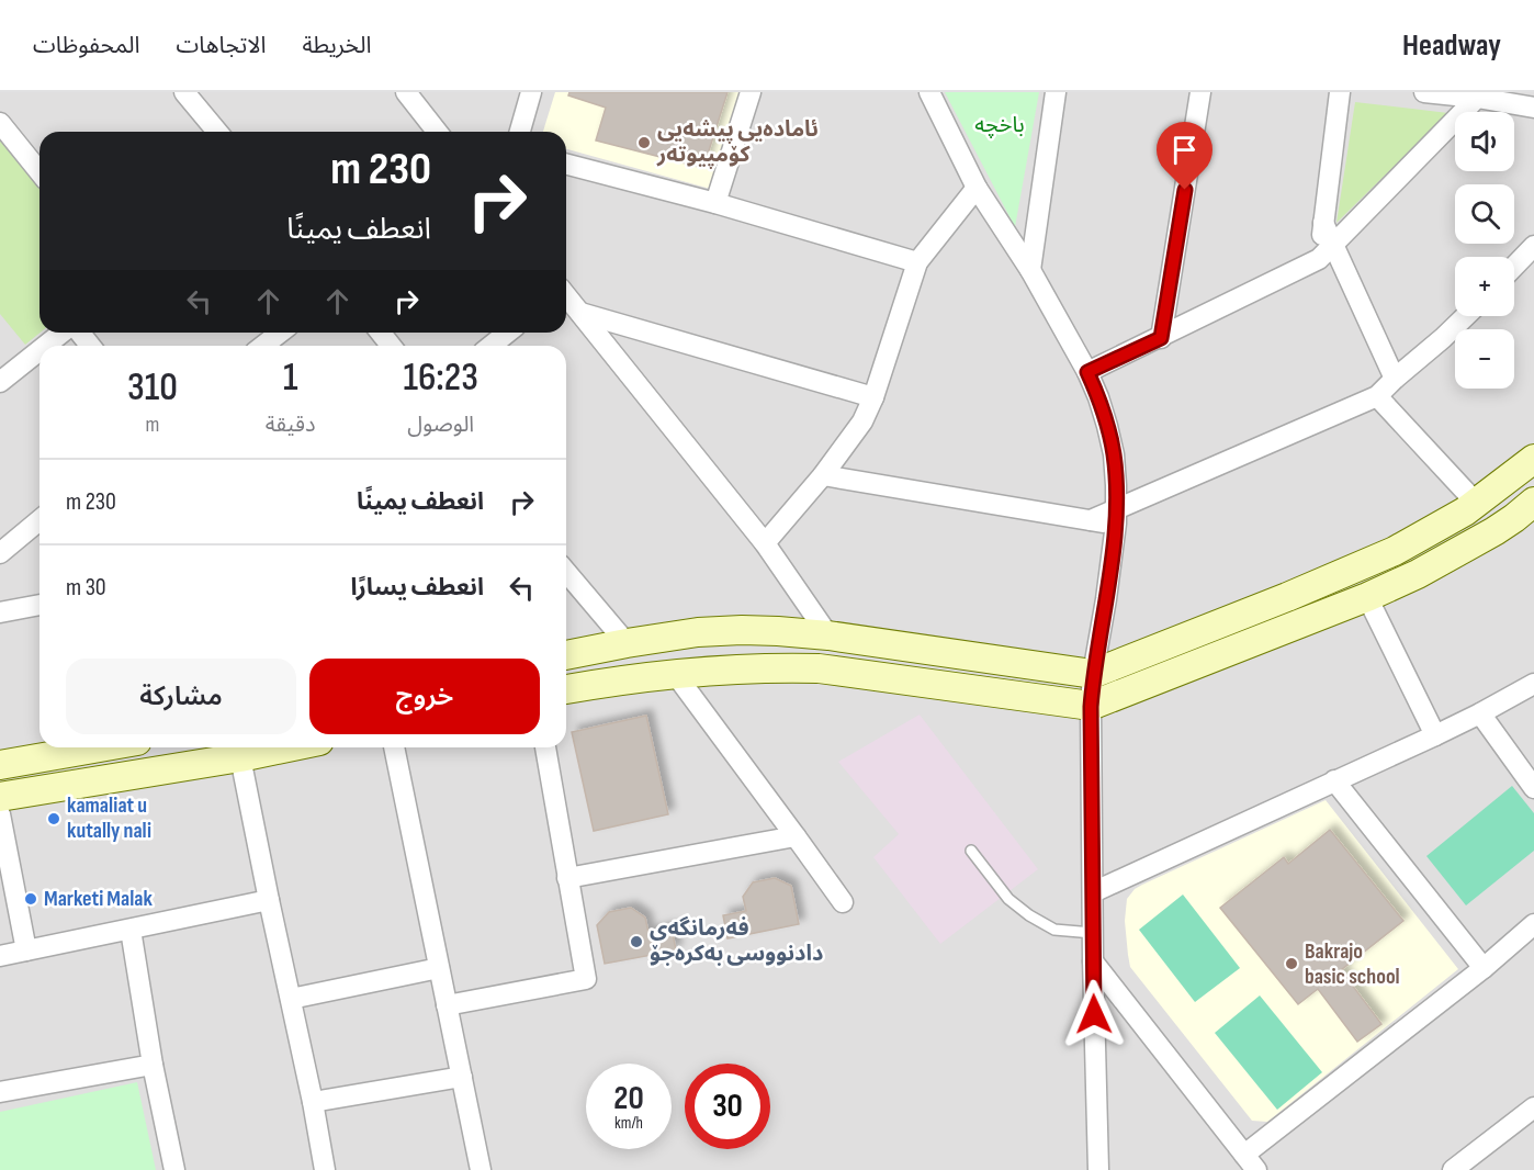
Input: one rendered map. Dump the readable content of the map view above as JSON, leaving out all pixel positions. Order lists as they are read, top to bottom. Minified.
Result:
{"parks":["باخچە"],"places":["ئامادەیی پیشەیی کۆمپیوتەر","kamaliat u kutally nali","Marketi Malak","فەرمانگەی دادنووسی بەکرەجۆ","Bakrajo basic school"],"page":{"header":"Headway","nav":["الخريطة","الاتجاهات","المحفوظات"],"map_buttons":["+","−"],"turn":["230 m","انعطف يمينًا"],"eta":["16:23","الوصول","1","دقيقة","310","m"],"list":[{"name":"انعطف يمينًا","value":"230 m"},{"name":"انعطف يسارًا","value":"30 m"}],"buttons":["خروج","مشاركة"],"speed":"20 km/h","limit":"30"}}
